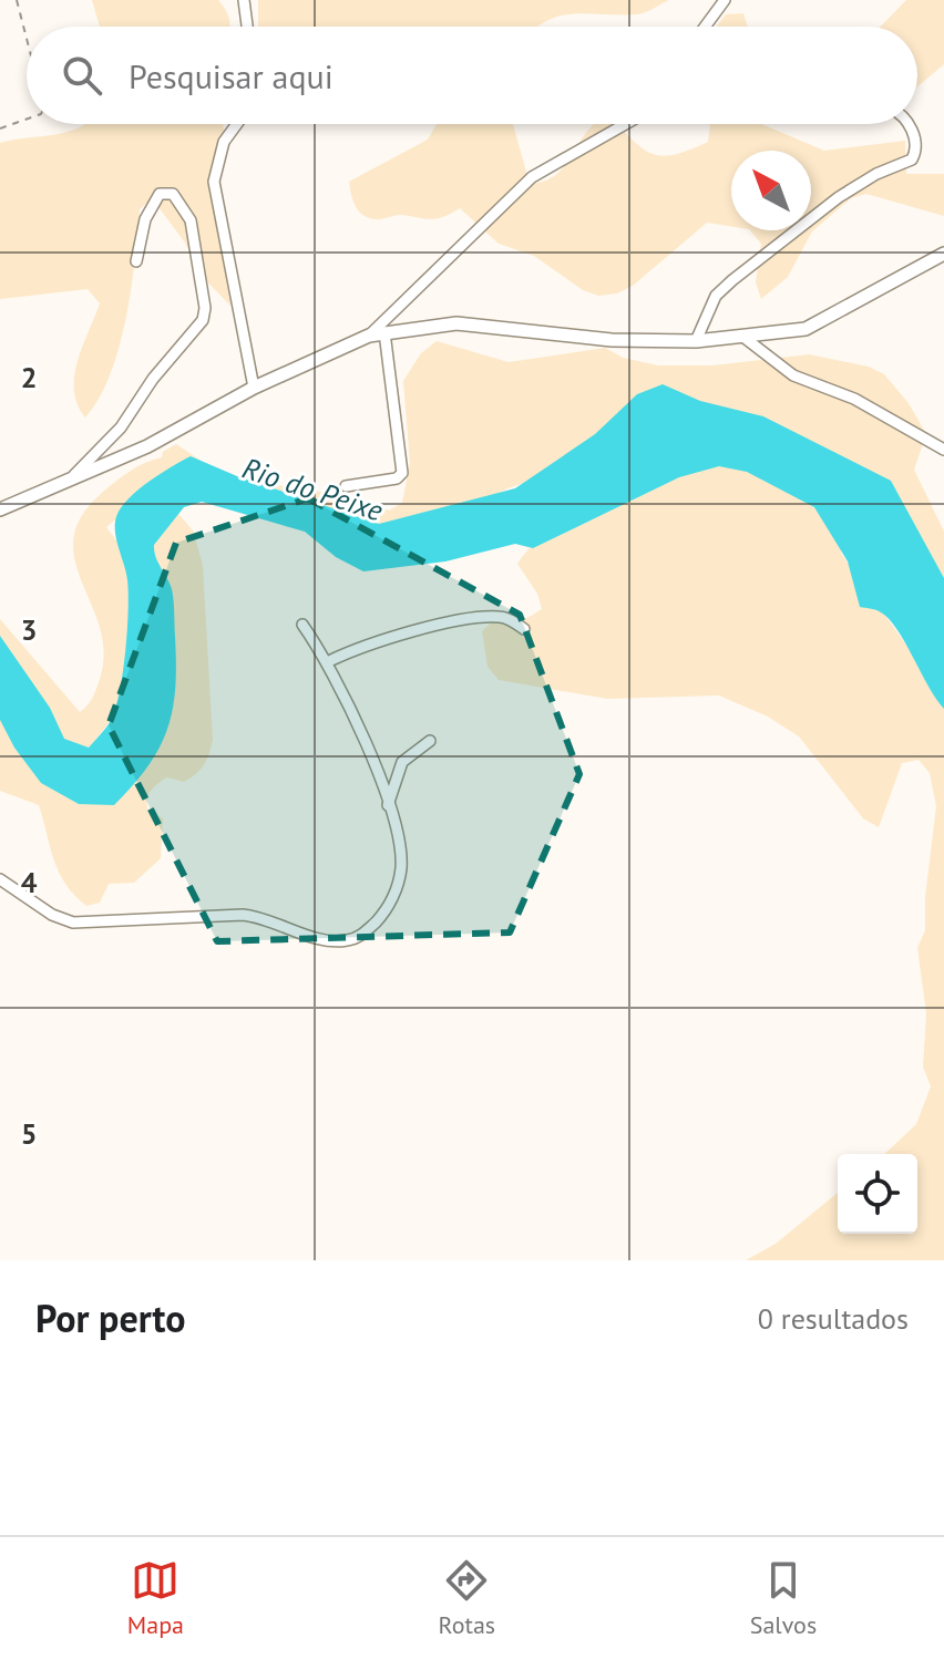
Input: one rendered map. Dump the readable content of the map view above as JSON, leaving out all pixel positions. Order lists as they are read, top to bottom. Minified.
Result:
{"water":["Rio do Peixe"],"north":"top left","page":{"search":"Pesquisar aqui","heading":["Por perto","0 resultados"],"nav":["Mapa","Rotas","Salvos"]},"grid":{"rows":["2","3","4","5"]}}
